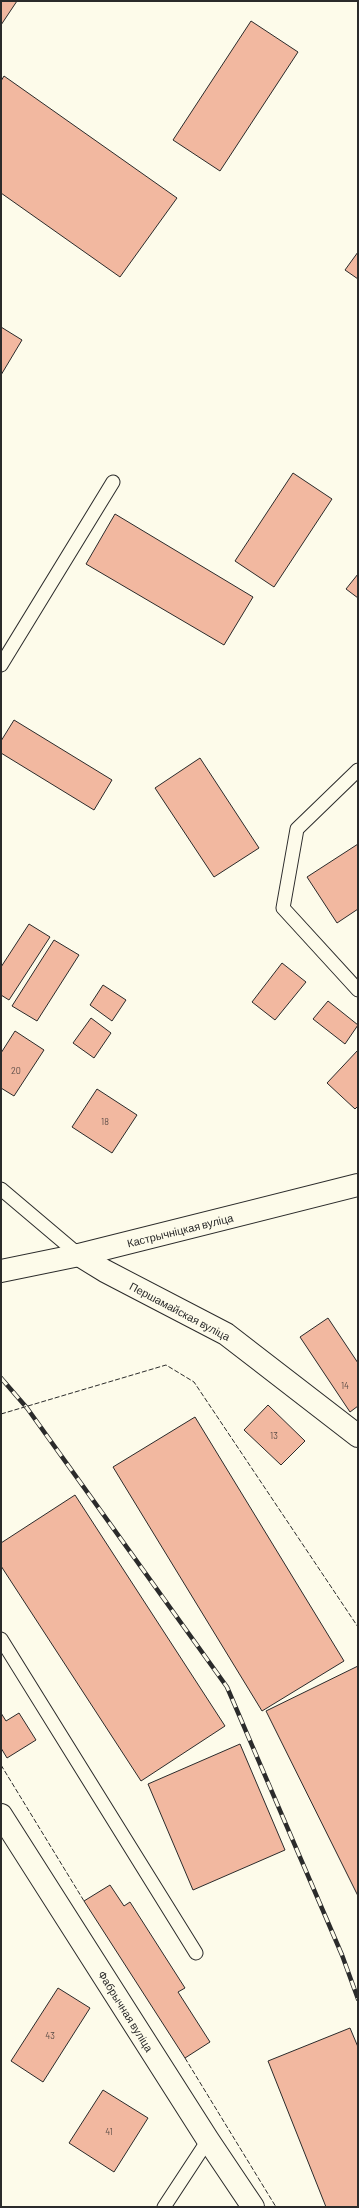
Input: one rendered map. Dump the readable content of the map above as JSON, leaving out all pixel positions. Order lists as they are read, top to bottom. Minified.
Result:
{"streets":{"street":["Кастрычніцкая вуліца","Першамайская вуліца","Фабрычная вуліца"]},"crossings":[["Кастрычніцкая вуліца","Першамайская вуліца"]],"house_numbers":["20","18","14","13","43","41"]}
